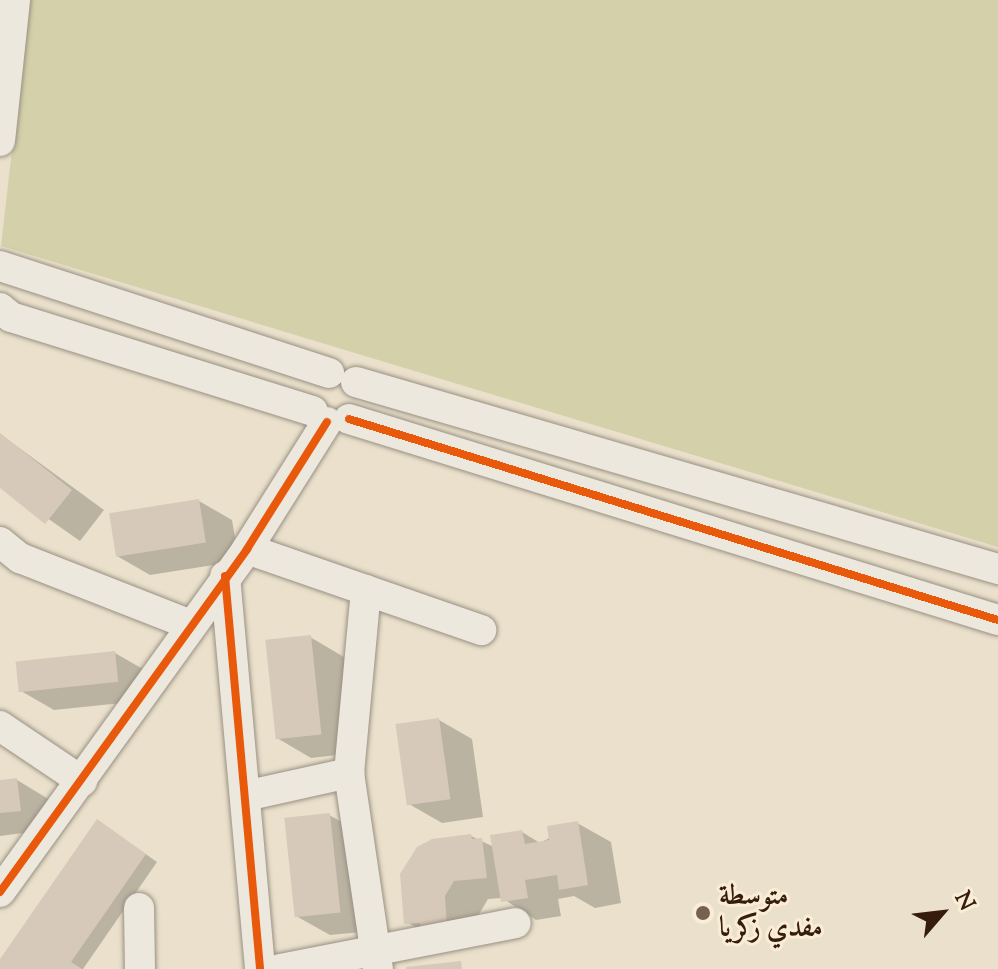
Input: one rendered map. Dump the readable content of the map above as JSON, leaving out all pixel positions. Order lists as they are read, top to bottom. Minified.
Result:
{"places":["متوسطة مفدي زكريا"],"north":"top right"}
